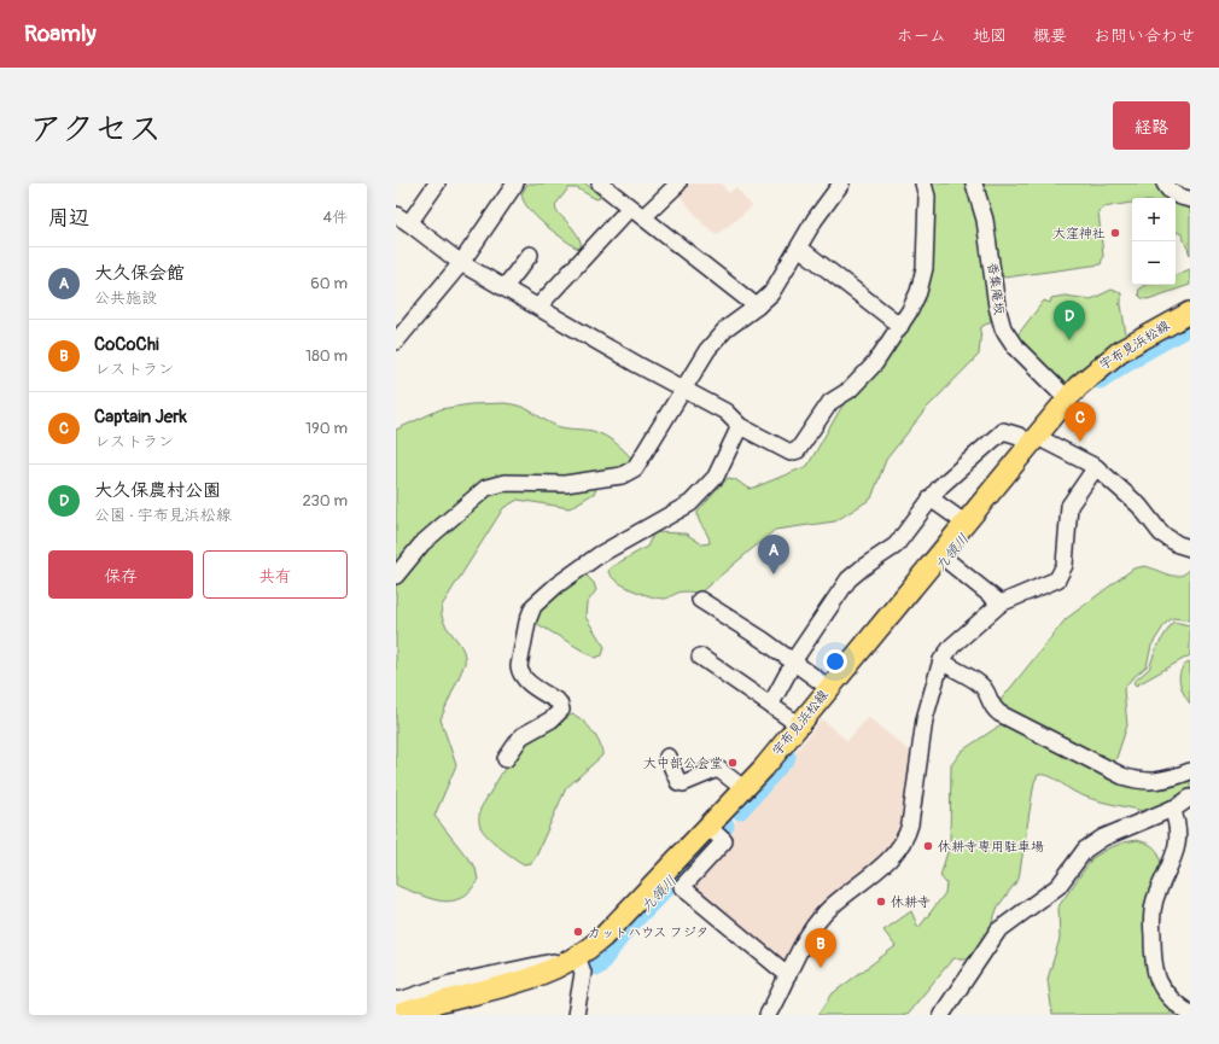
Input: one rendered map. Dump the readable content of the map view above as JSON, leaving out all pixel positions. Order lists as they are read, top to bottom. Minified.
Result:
{"streets":{"main road":["宇布見浜松線"],"street":["香集庵坂"]},"crossings":[["香集庵坂","宇布見浜松線"]],"water":["九領川"],"places":["大窪神社","大中部公会堂","休耕寺専用駐車場","休耕寺","カットハウス フジタ"],"page":{"header":"Roamly","nav":["ホーム","地図","概要","お問い合わせ"],"title":"アクセス","buttons":["経路",["保存","共有"]],"heading":["周辺","4件"],"map_buttons":["+","−"],"list":[{"mark":"A","name":"大久保会館","note":"公共施設","value":"60 m"},{"mark":"B","name":"CoCoChi","note":"レストラン","value":"180 m"},{"mark":"C","name":"Captain Jerk","note":"レストラン","value":"190 m"},{"mark":"D","name":"大久保農村公園","note":"公園 · 宇布見浜松線","value":"230 m"}],"pins":["D","C","A","B"]}}
